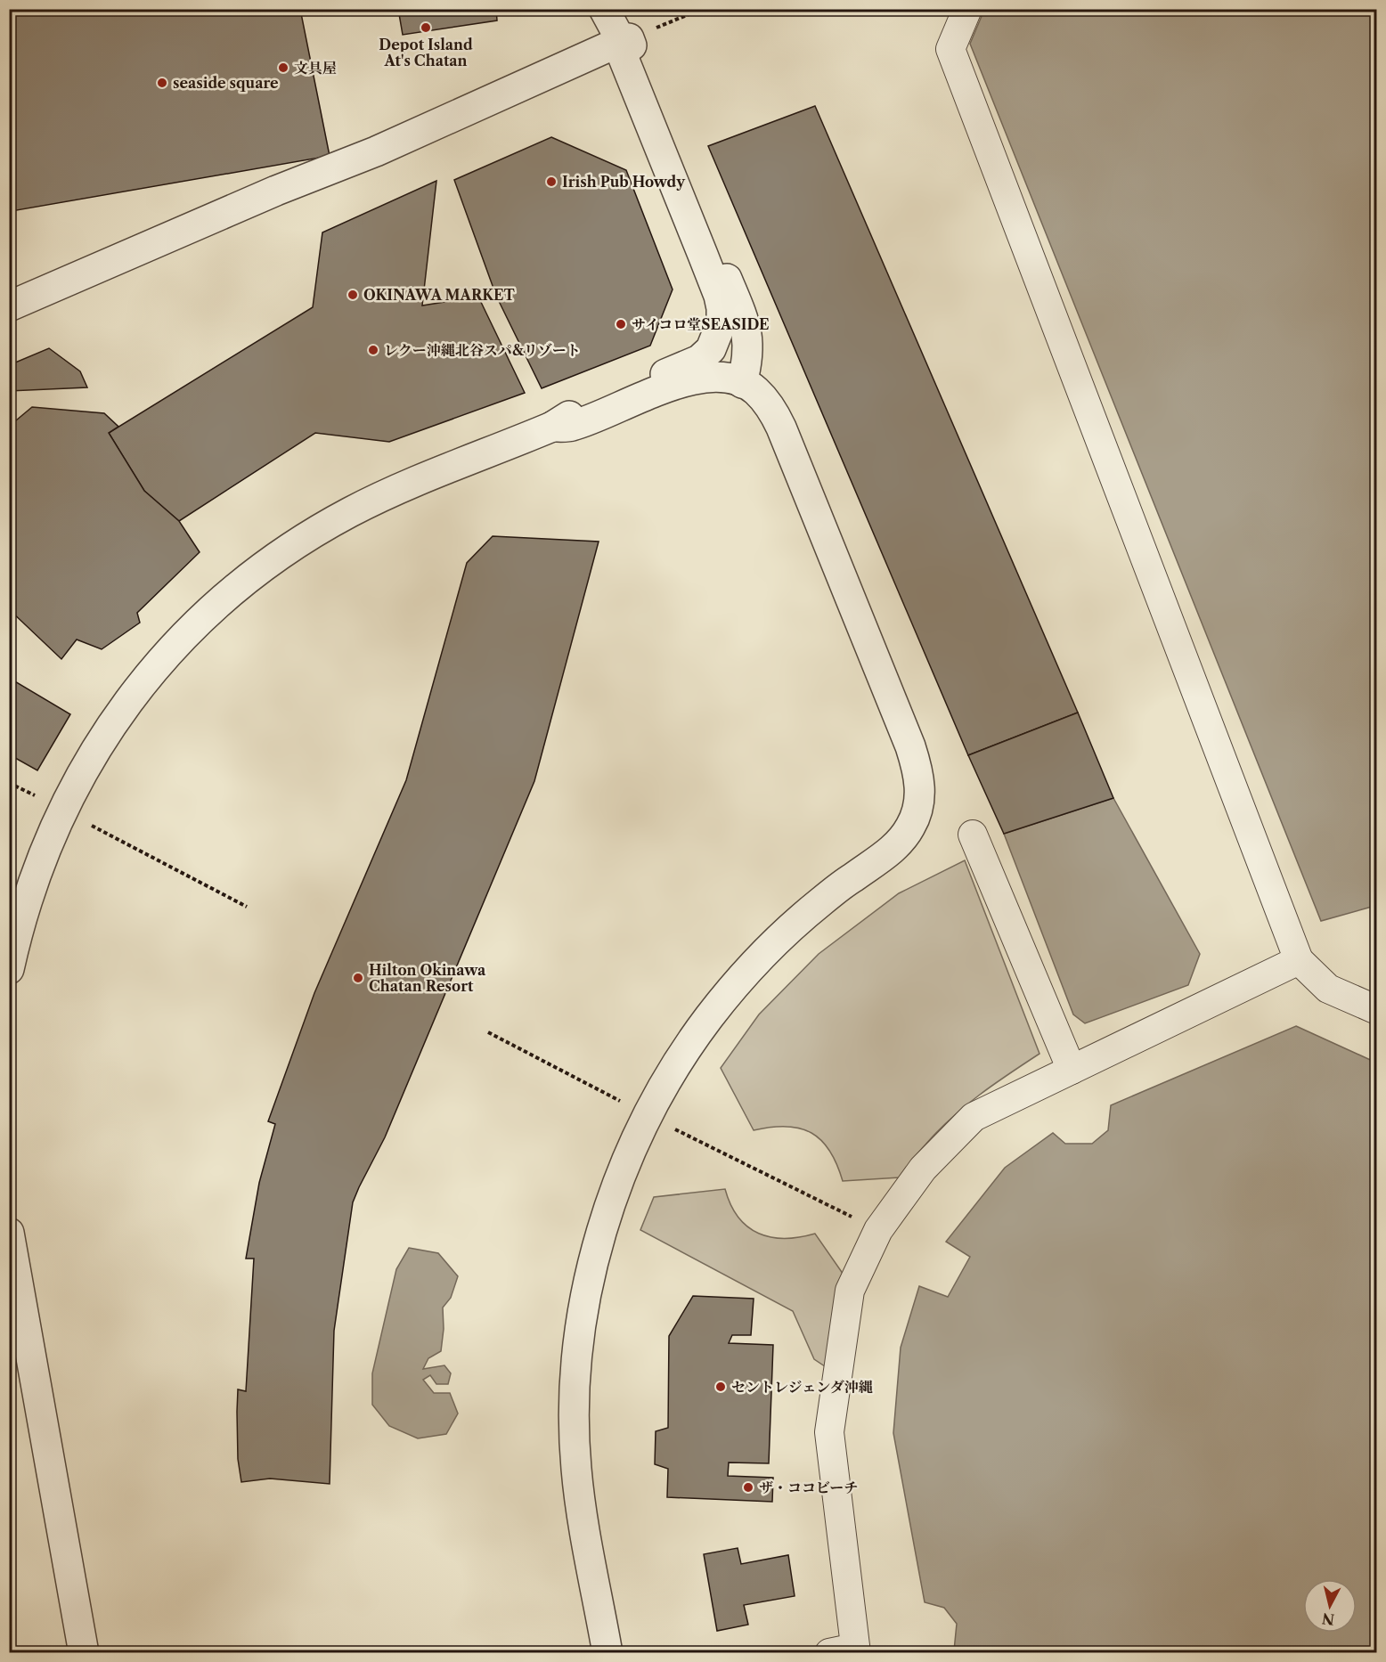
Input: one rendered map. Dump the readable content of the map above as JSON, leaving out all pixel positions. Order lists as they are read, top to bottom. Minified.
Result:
{"places":["Depot Island At's Chatan","文具屋","seaside square","Irish Pub Howdy","OKINAWA MARKET","サイコロ堂SEASIDE","レクー沖縄北谷スパ&リゾート","Hilton Okinawa Chatan Resort","セントレジェンダ沖縄","ザ・ココビーチ"],"north":"bottom"}
